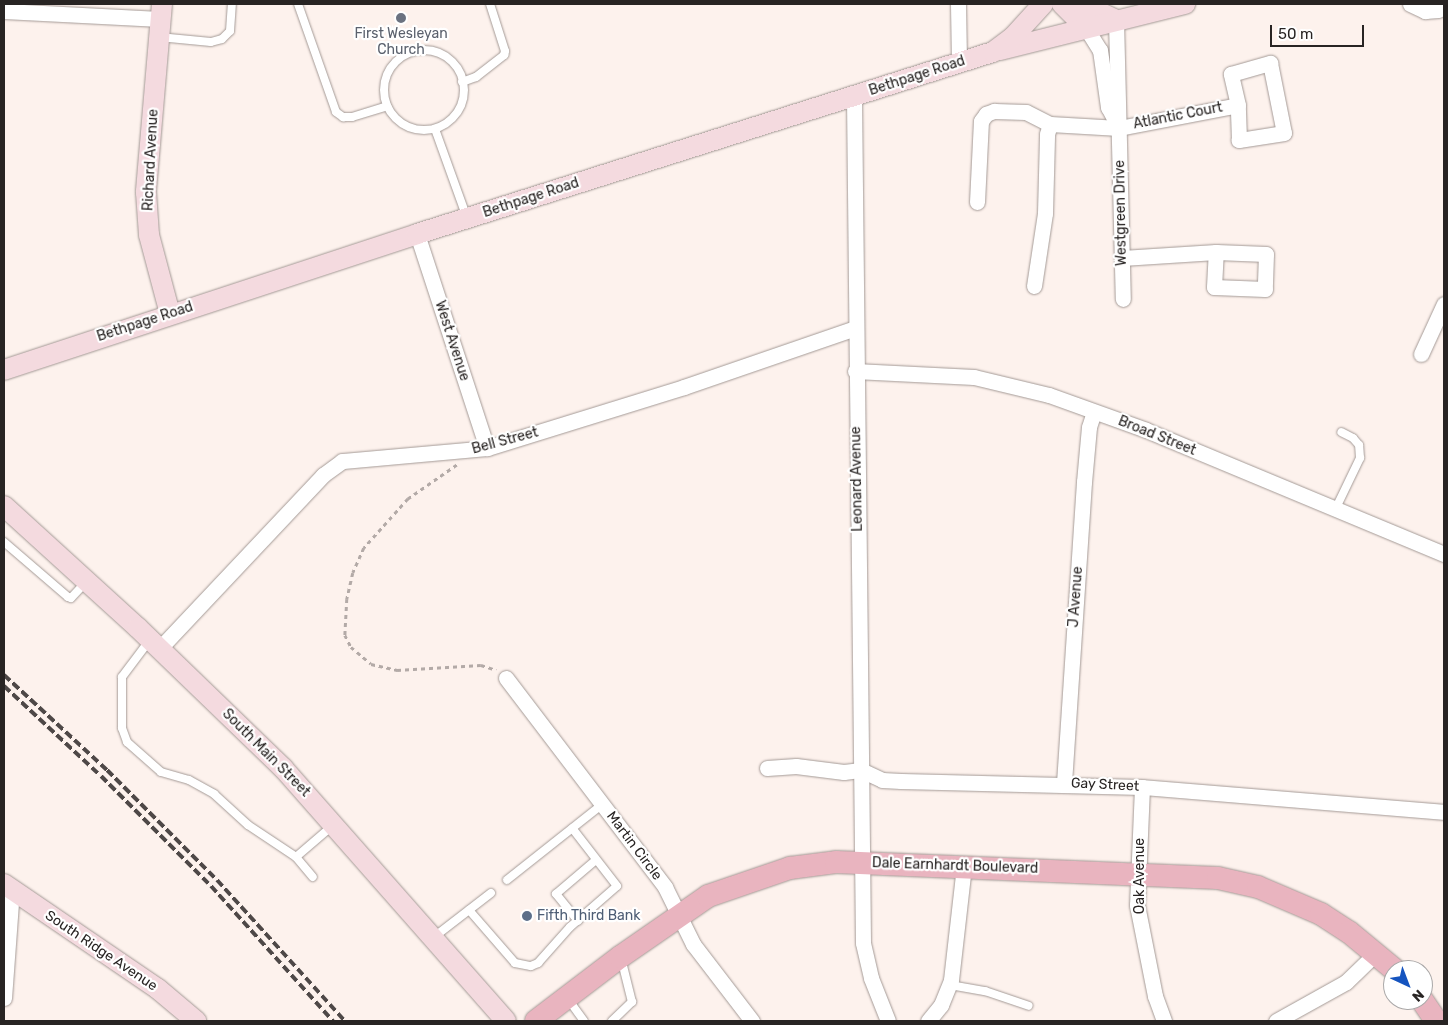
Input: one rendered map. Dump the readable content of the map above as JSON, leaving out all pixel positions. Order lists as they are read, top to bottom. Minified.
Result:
{"streets":{"main road":["Bethpage Road","Richard Avenue","South Main Street","Dale Earnhardt Boulevard","South Ridge Avenue"],"street":["Atlantic Court","Westgreen Drive","West Avenue","Broad Street","Bell Street","Leonard Avenue","J Avenue","Gay Street","Martin Circle","Oak Avenue"]},"crossings":[["Bethpage Road","Richard Avenue"],["Bethpage Road","West Avenue"],["Bethpage Road","Leonard Avenue"],["Atlantic Court","Westgreen Drive"],["West Avenue","Bell Street"],["Broad Street","Leonard Avenue"],["Broad Street","J Avenue"],["Bell Street","Leonard Avenue"],["Bell Street","South Main Street"],["Leonard Avenue","Gay Street"],["Leonard Avenue","Dale Earnhardt Boulevard"],["J Avenue","Gay Street"],["Gay Street","Oak Avenue"],["Martin Circle","Dale Earnhardt Boulevard"],["Dale Earnhardt Boulevard","Oak Avenue"]],"places":["First Wesleyan Church","Fifth Third Bank"],"scale_bar":"50 m","north":"bottom right"}
